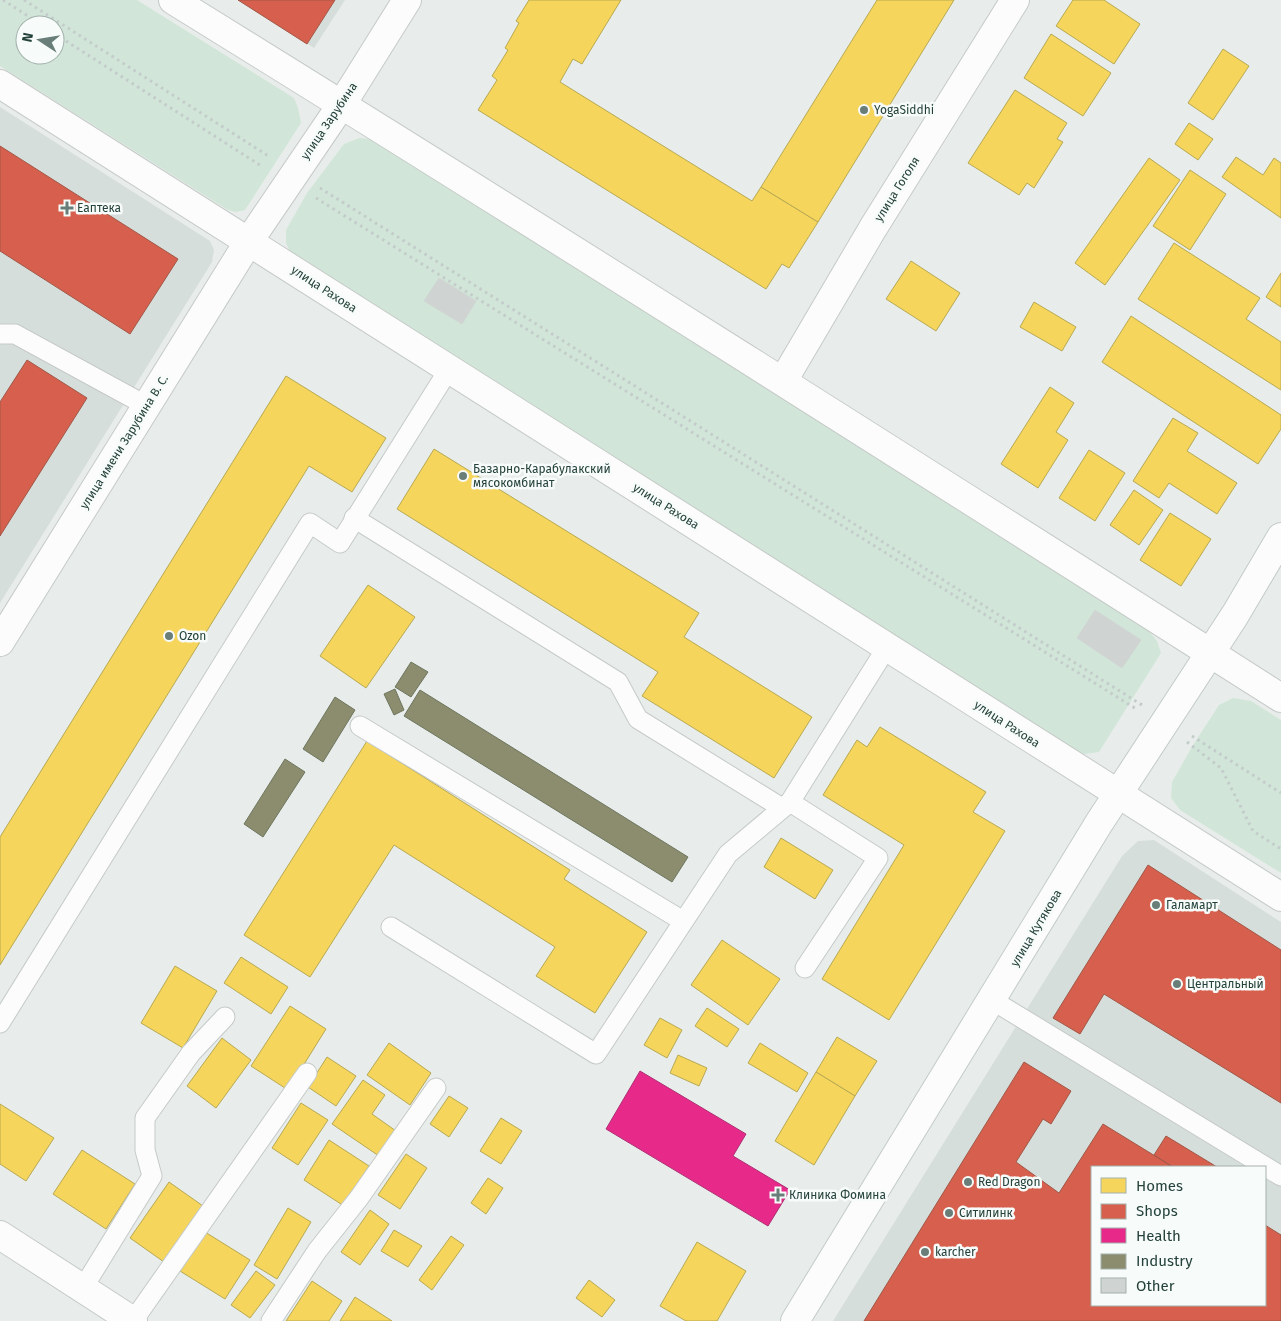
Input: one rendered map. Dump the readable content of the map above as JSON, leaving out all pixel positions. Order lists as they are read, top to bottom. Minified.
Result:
{"streets":{"street":["улица Зарубина","улица Гоголя","улица Рахова","улица имени Зарубина В. С.","улица Кутякова"]},"crossings":[["улица Зарубина","улица Рахова"],["улица Зарубина","улица имени Зарубина В. С."],["улица Рахова","улица имени Зарубина В. С."],["улица Рахова","улица Кутякова"]],"places":{"other":["YogaSiddhi","Базарно-Карабулакский мясокомбинат","Ozon","Галамарт","Центральный","Red Dragon","Ситилинк","karcher"],"health":["Еаптека","Клиника Фомина"]},"legend":["Homes","Shops","Health","Industry","Other"],"north":"left"}
